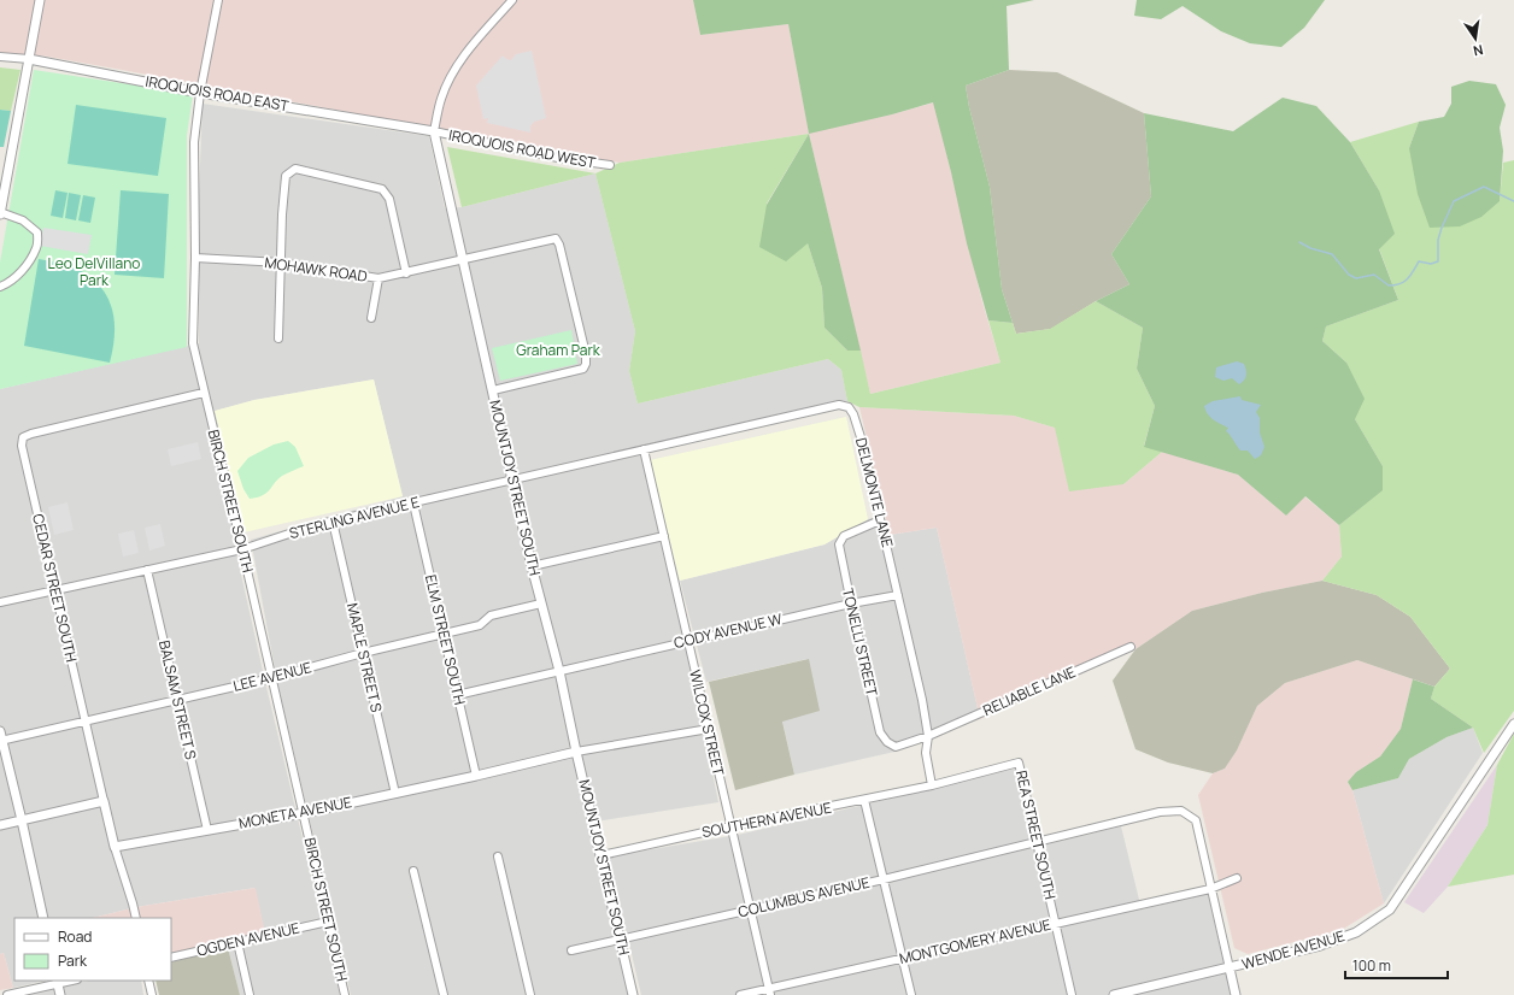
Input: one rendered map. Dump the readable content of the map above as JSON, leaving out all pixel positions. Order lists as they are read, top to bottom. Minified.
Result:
{"streets":{"street":["IROQUOIS ROAD EAST","IROQUOIS ROAD WEST","MOHAWK ROAD","MOUNTJOY STREET SOUTH","DELMONTE LANE","BIRCH STREET SOUTH","STERLING AVENUE E","CEDAR STREET SOUTH","CODY AVENUE W","ELM STREET SOUTH","TONELLI STREET","MAPLE STREET S","LEE AVENUE","RELIABLE LANE","BALSAM STREET S","WILCOX STREET","MONETA AVENUE","SOUTHERN AVENUE","REA STREET SOUTH","COLUMBUS AVENUE","OGDEN AVENUE","MONTGOMERY AVENUE","WENDE AVENUE"]},"crossings":[["IROQUOIS ROAD EAST","IROQUOIS ROAD WEST"],["IROQUOIS ROAD EAST","MOUNTJOY STREET SOUTH"],["IROQUOIS ROAD EAST","BIRCH STREET SOUTH"],["IROQUOIS ROAD WEST","MOUNTJOY STREET SOUTH"],["MOHAWK ROAD","MOUNTJOY STREET SOUTH"],["MOHAWK ROAD","BIRCH STREET SOUTH"],["MOUNTJOY STREET SOUTH","STERLING AVENUE E"],["MOUNTJOY STREET SOUTH","CODY AVENUE W"],["MOUNTJOY STREET SOUTH","LEE AVENUE"],["MOUNTJOY STREET SOUTH","MONETA AVENUE"],["MOUNTJOY STREET SOUTH","SOUTHERN AVENUE"],["MOUNTJOY STREET SOUTH","COLUMBUS AVENUE"],["DELMONTE LANE","STERLING AVENUE E"],["DELMONTE LANE","CODY AVENUE W"],["DELMONTE LANE","TONELLI STREET"],["DELMONTE LANE","RELIABLE LANE"],["DELMONTE LANE","WILCOX STREET"],["DELMONTE LANE","SOUTHERN AVENUE"],["DELMONTE LANE","REA STREET SOUTH"],["BIRCH STREET SOUTH","STERLING AVENUE E"],["BIRCH STREET SOUTH","CEDAR STREET SOUTH"],["BIRCH STREET SOUTH","LEE AVENUE"],["BIRCH STREET SOUTH","MONETA AVENUE"],["BIRCH STREET SOUTH","OGDEN AVENUE"],["STERLING AVENUE E","CEDAR STREET SOUTH"],["STERLING AVENUE E","ELM STREET SOUTH"],["STERLING AVENUE E","MAPLE STREET S"],["STERLING AVENUE E","BALSAM STREET S"],["STERLING AVENUE E","WILCOX STREET"],["CEDAR STREET SOUTH","LEE AVENUE"],["CEDAR STREET SOUTH","MONETA AVENUE"],["CODY AVENUE W","ELM STREET SOUTH"],["CODY AVENUE W","TONELLI STREET"],["CODY AVENUE W","WILCOX STREET"],["ELM STREET SOUTH","LEE AVENUE"],["ELM STREET SOUTH","MONETA AVENUE"],["TONELLI STREET","RELIABLE LANE"],["MAPLE STREET S","LEE AVENUE"],["MAPLE STREET S","MONETA AVENUE"],["LEE AVENUE","BALSAM STREET S"],["BALSAM STREET S","MONETA AVENUE"],["WILCOX STREET","SOUTHERN AVENUE"],["WILCOX STREET","COLUMBUS AVENUE"],["WILCOX STREET","MONTGOMERY AVENUE"],["SOUTHERN AVENUE","REA STREET SOUTH"],["REA STREET SOUTH","COLUMBUS AVENUE"],["REA STREET SOUTH","MONTGOMERY AVENUE"],["COLUMBUS AVENUE","MONTGOMERY AVENUE"],["COLUMBUS AVENUE","WENDE AVENUE"]],"parks":["Leo DelVillano Park","Graham Park"],"legend":["Road","Park"],"scale_bar":"100 m","north":"bottom"}
